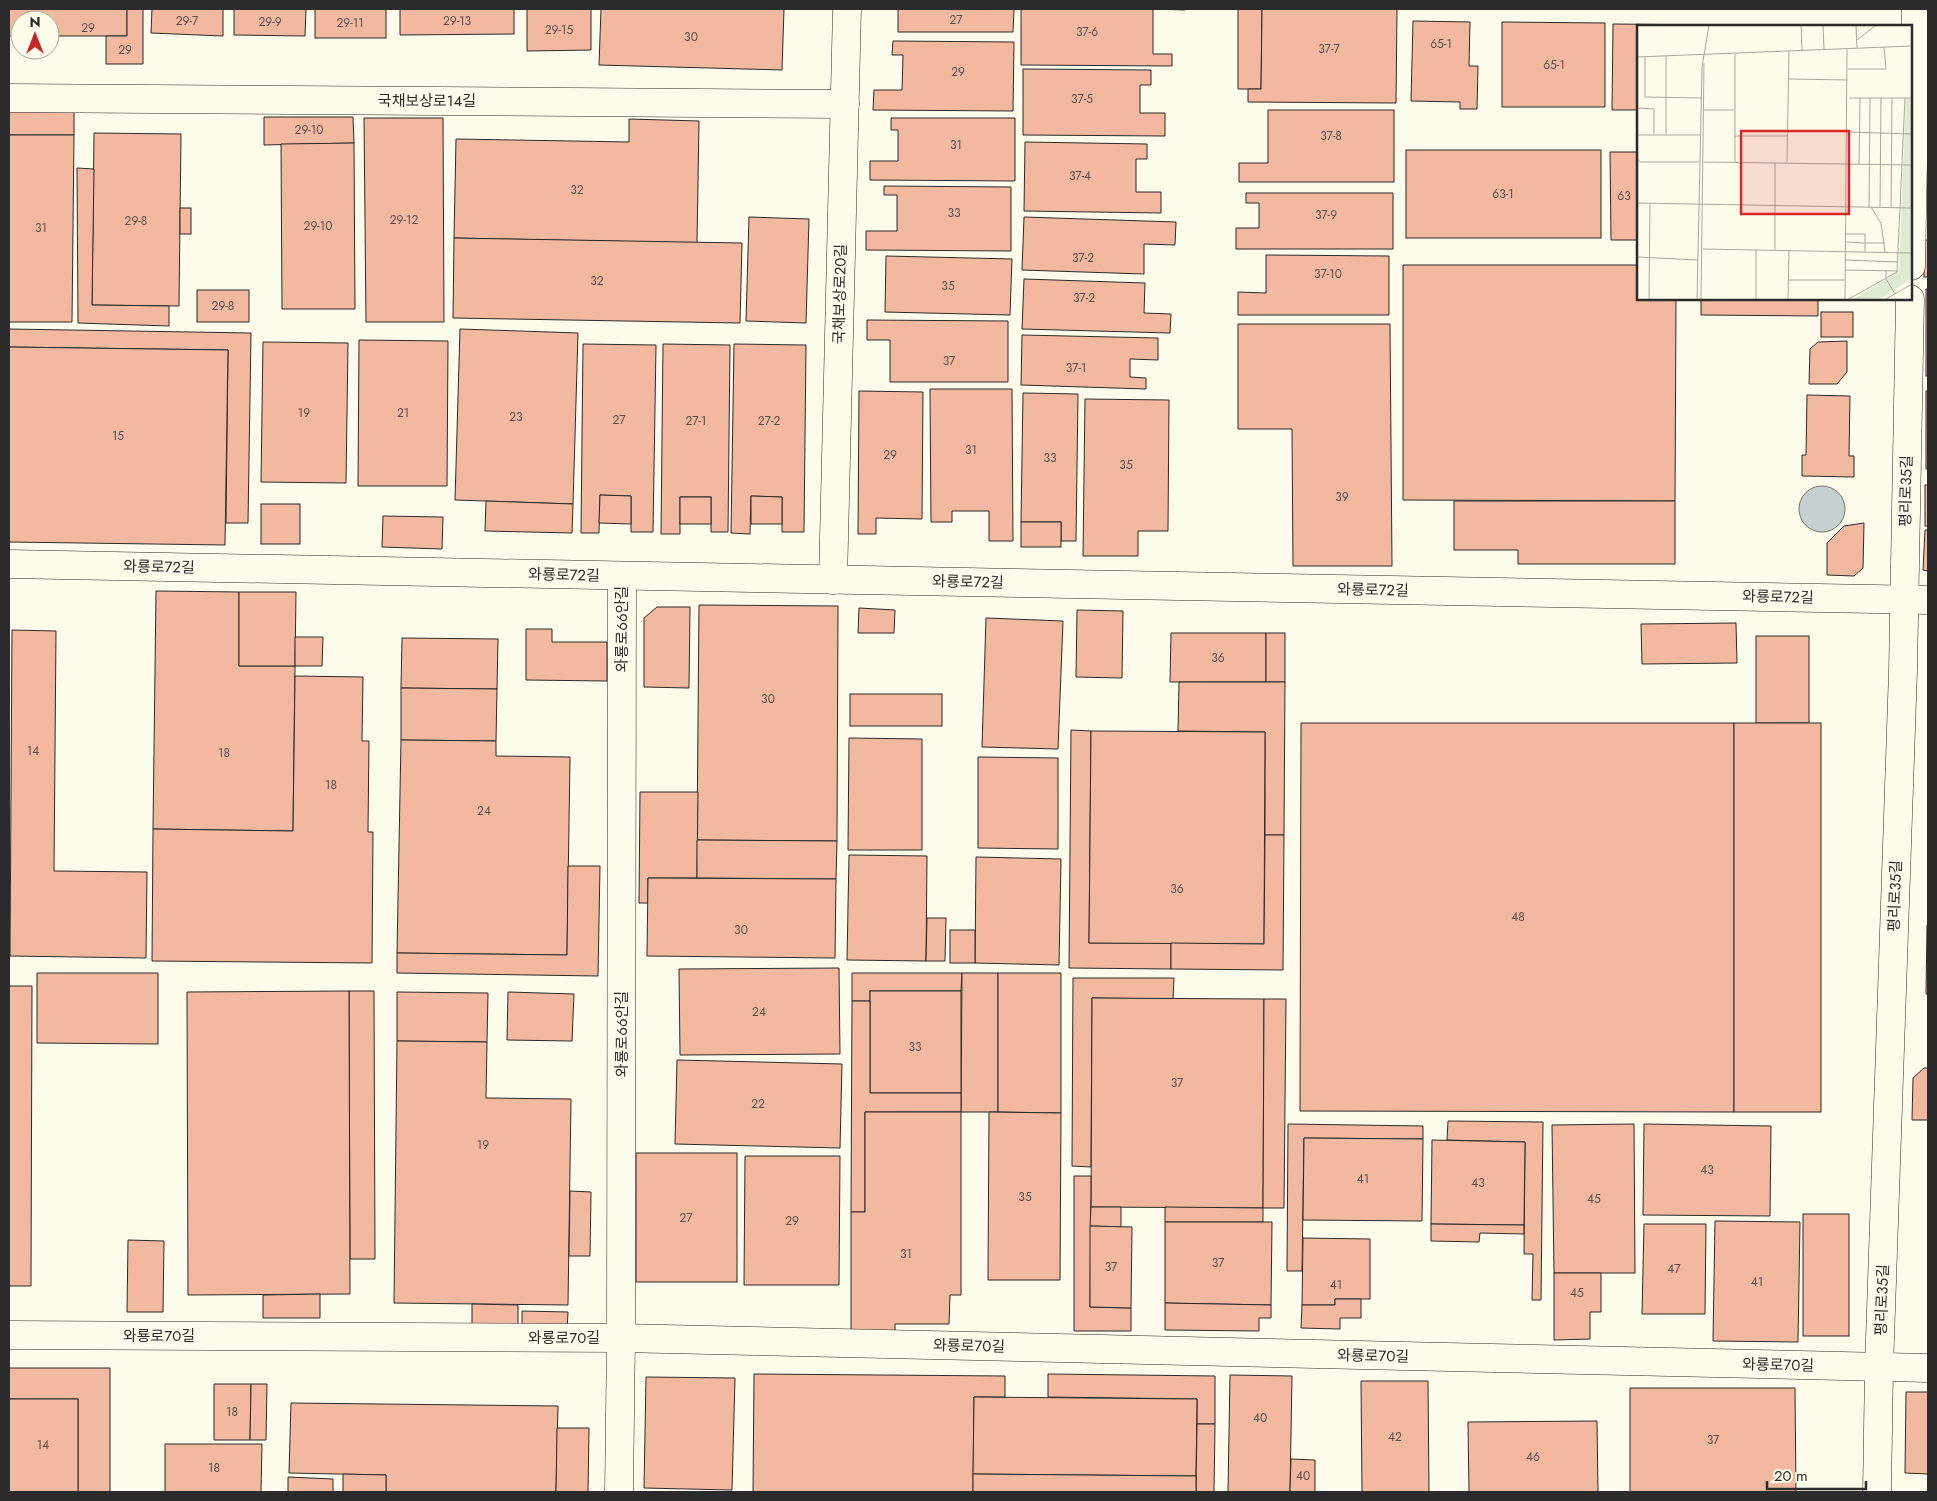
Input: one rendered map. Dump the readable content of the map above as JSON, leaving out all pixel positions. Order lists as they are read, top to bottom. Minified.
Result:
{"streets":{"street":["국채보상로14길","국채보상로20길","평리로35길","와룡로72길","와룡로66안길","와룡로70길"]},"crossings":[["국채보상로14길","국채보상로20길"],["국채보상로20길","와룡로72길"],["평리로35길","와룡로72길"],["평리로35길","와룡로70길"],["와룡로72길","와룡로66안길"],["와룡로66안길","와룡로70길"]],"house_numbers":["27","29-7","29-13","29-9","29-11","29","29-15","37-6","30","65-1","37-7","29","65-1","29","37-5","29-10","37-8","31","37-4","32","63-1","63","33","37-9","29-12","29-8","29-10","31","37-2","37-10","32","35","37-2","29-8","37","37-1","19","21","23","27","27-1","27-2","15","31","29","33","35","39","36","30","14","18","18","24","36","48","30","24","33","37","22","19","43","41","43","35","45","27","29","31","37","37","47","41","41","45","18","40","42","37","14","46","18","40"],"scale_bar":"20 m","north":"top"}
